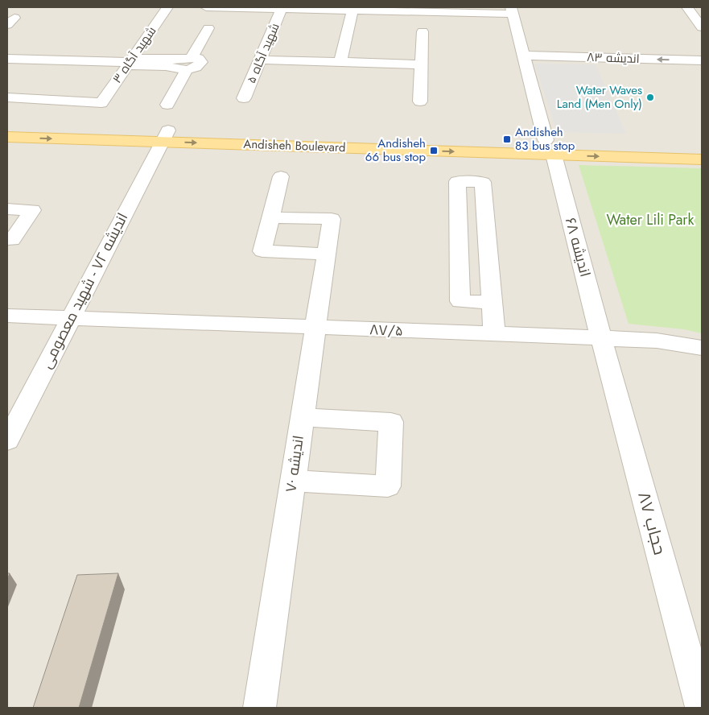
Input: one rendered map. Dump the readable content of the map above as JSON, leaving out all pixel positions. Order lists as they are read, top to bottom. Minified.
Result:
{"streets":{"main road":["Andisheh Boulevard"],"street":["شهید آگاه ۵","شهید آگاه ۳","اندیشه ۸۳","اندیشه ۶۸","اندیشه ۷۲ - شهید معصومی","۸۷/۵","اندیشه ۷۰","حجاب ۸۷"]},"crossings":[["Andisheh Boulevard","اندیشه ۶۸"],["Andisheh Boulevard","اندیشه ۷۲ - شهید معصومی"],["اندیشه ۶۸","۸۷/۵"],["اندیشه ۶۸","حجاب ۸۷"],["اندیشه ۷۲ - شهید معصومی","۸۷/۵"],["۸۷/۵","اندیشه ۷۰"],["۸۷/۵","حجاب ۸۷"]],"one_way":["اندیشه ۸۳"],"parks":["Water Lili Park"],"places":{"other":["Water Waves Land (Men Only)"],"transit":["Andisheh 83 bus stop","Andisheh 66 bus stop"]}}
